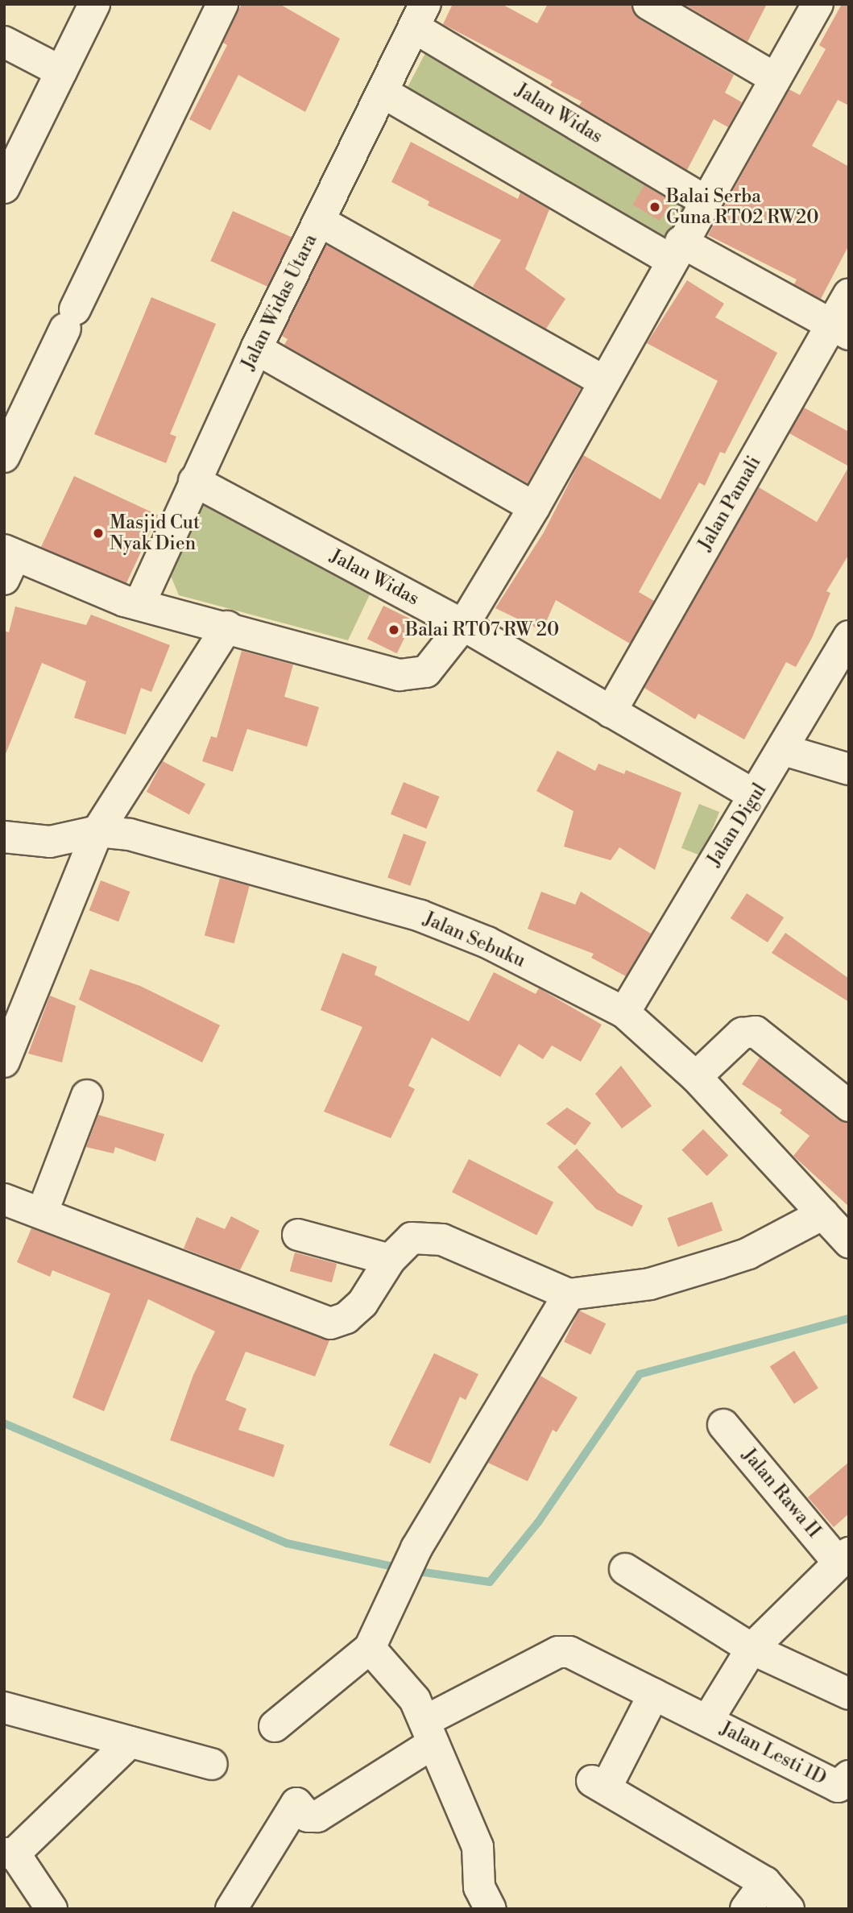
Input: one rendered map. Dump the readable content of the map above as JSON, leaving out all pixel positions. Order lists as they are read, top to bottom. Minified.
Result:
{"streets":{"street":["Jalan Widas","Jalan Widas Utara","Jalan Pamali","Jalan Digul","Jalan Sebuku","Jalan Rawa II","Jalan Lesti 1D"]},"crossings":[["Jalan Widas","Jalan Widas Utara"],["Jalan Widas","Jalan Pamali"],["Jalan Widas","Jalan Digul"],["Jalan Digul","Jalan Sebuku"],["Jalan Rawa II","Jalan Lesti 1D"]],"places":["Balai Serba Guna RT02 RW20","Masjid Cut Nyak Dien","Balai RT07 RW 20"]}
